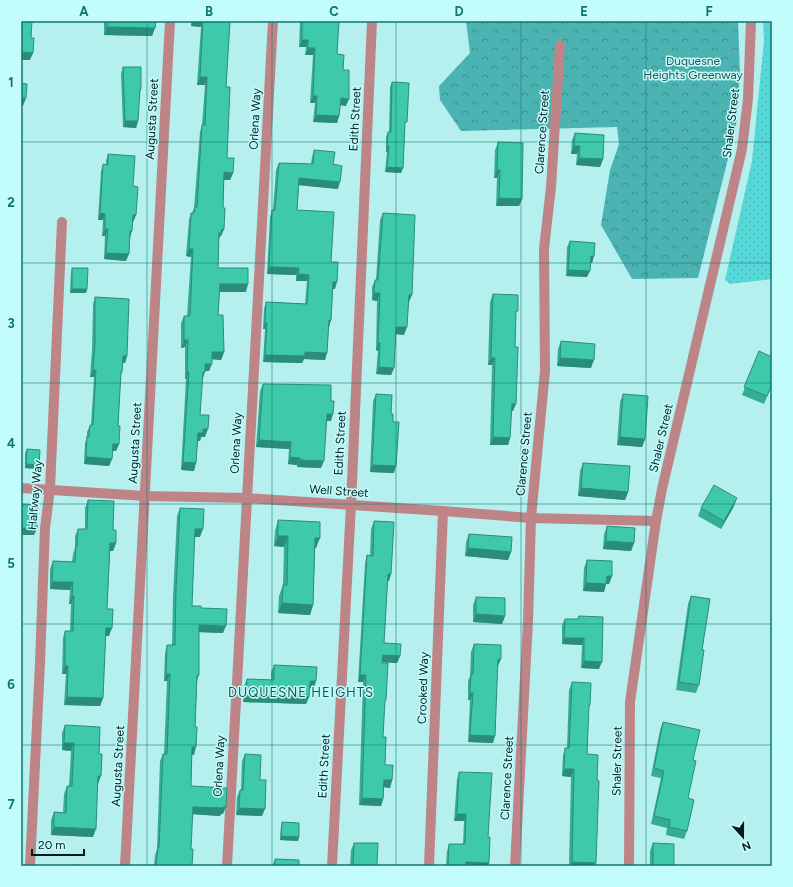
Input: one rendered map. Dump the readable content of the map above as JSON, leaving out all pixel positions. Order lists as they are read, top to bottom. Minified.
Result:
{"streets":{"street":["Augusta Street","Orlena Way","Edith Street","Shaler Street","Clarence Street","Well Street","Halfway Way","Crooked Way"]},"crossings":[["Augusta Street","Well Street"],["Orlena Way","Well Street"],["Edith Street","Well Street"],["Shaler Street","Well Street"],["Clarence Street","Well Street"],["Well Street","Halfway Way"],["Well Street","Crooked Way"]],"districts":["DUQUESNE HEIGHTS"],"parks":["Duquesne Heights Greenway"],"scale_bar":"20 m","north":"bottom","grid":{"columns":["A","B","C","D","E","F"],"rows":["1","2","3","4","5","6","7"]}}
